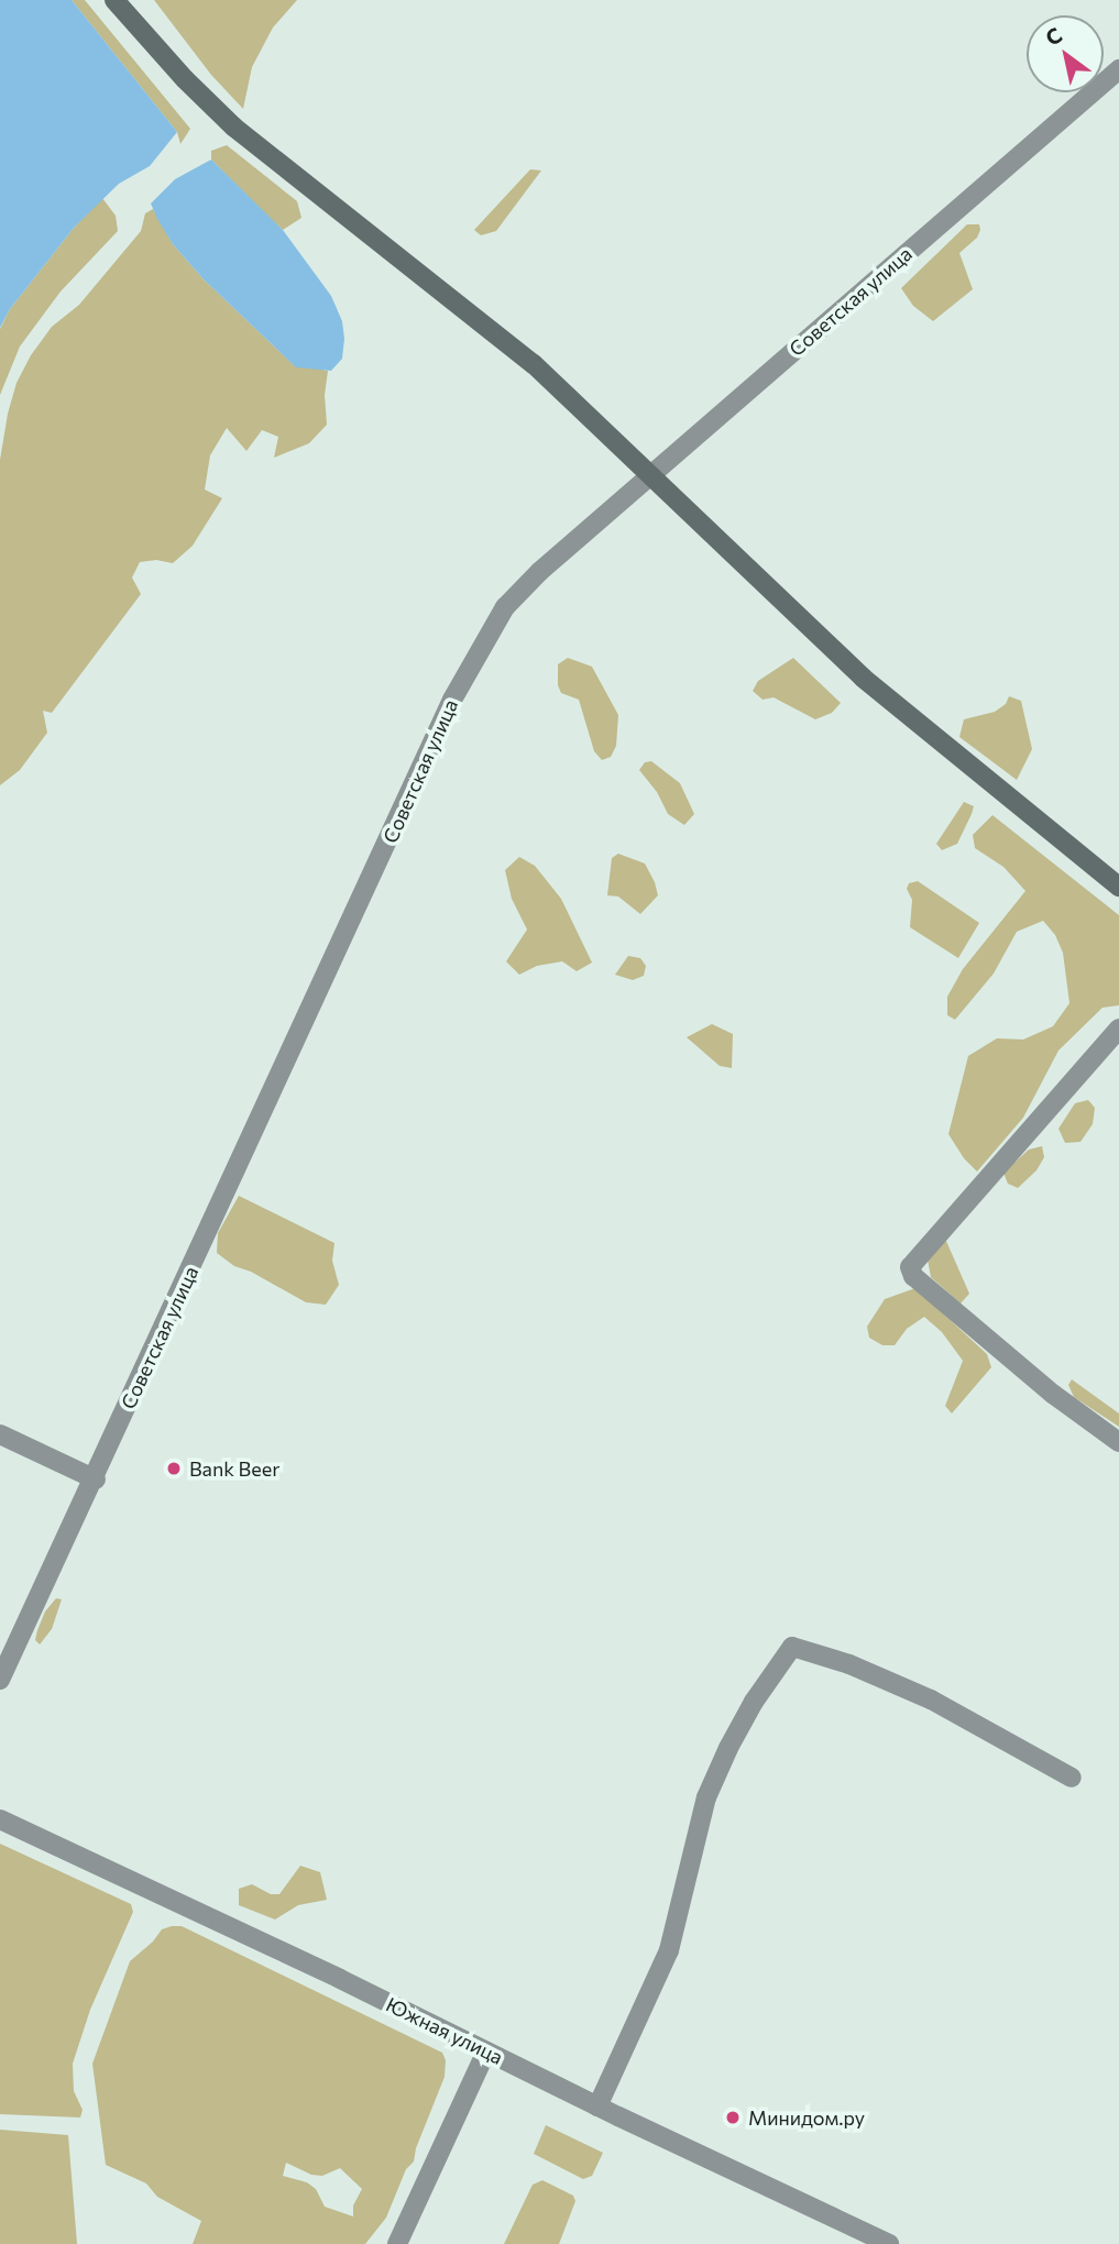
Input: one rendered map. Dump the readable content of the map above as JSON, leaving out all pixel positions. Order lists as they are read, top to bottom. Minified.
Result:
{"streets":{"street":["Советская улица","Южная улица"]},"places":["Bank Beer","Минидом.ру"],"north":"top left"}
